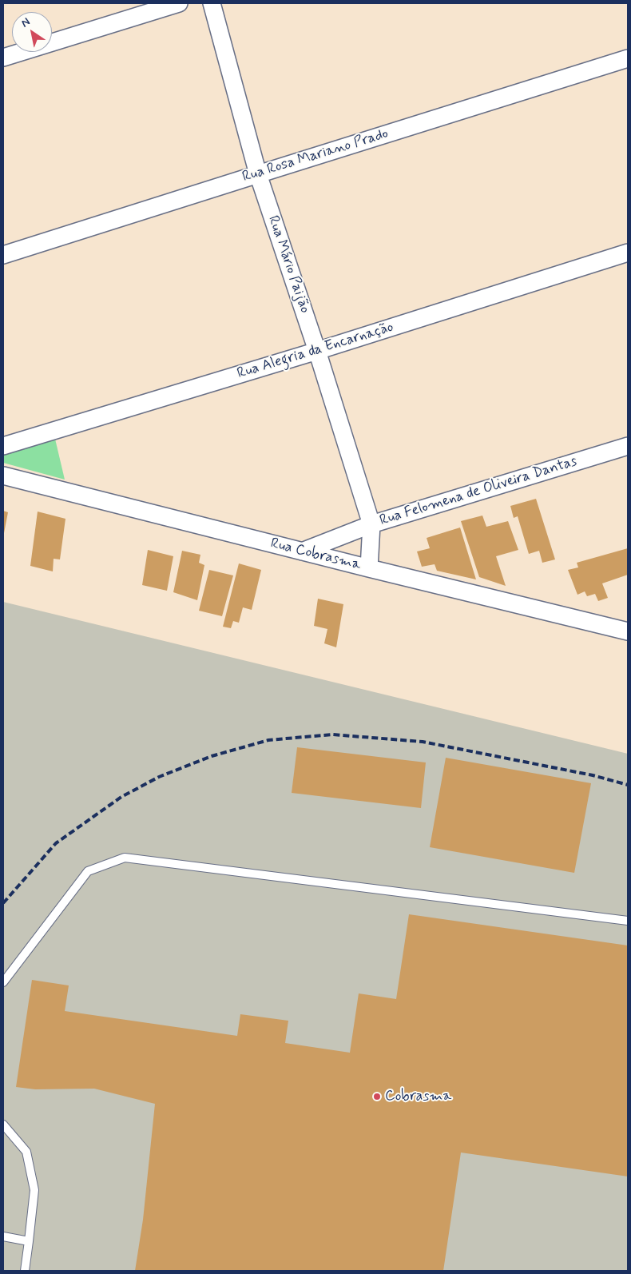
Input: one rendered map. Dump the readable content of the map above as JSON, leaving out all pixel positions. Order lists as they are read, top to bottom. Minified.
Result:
{"streets":{"street":["Rua Rosa Mariano Prado","Rua Mário Paijão","Rua Alegria da Encarnação","Rua Felomena de Oliveira Dantas","Rua Cobrasma"]},"crossings":[["Rua Rosa Mariano Prado","Rua Mário Paijão"],["Rua Mário Paijão","Rua Alegria da Encarnação"],["Rua Mário Paijão","Rua Felomena de Oliveira Dantas"],["Rua Felomena de Oliveira Dantas","Rua Cobrasma"]],"places":["Cobrasma"],"north":"top left"}
